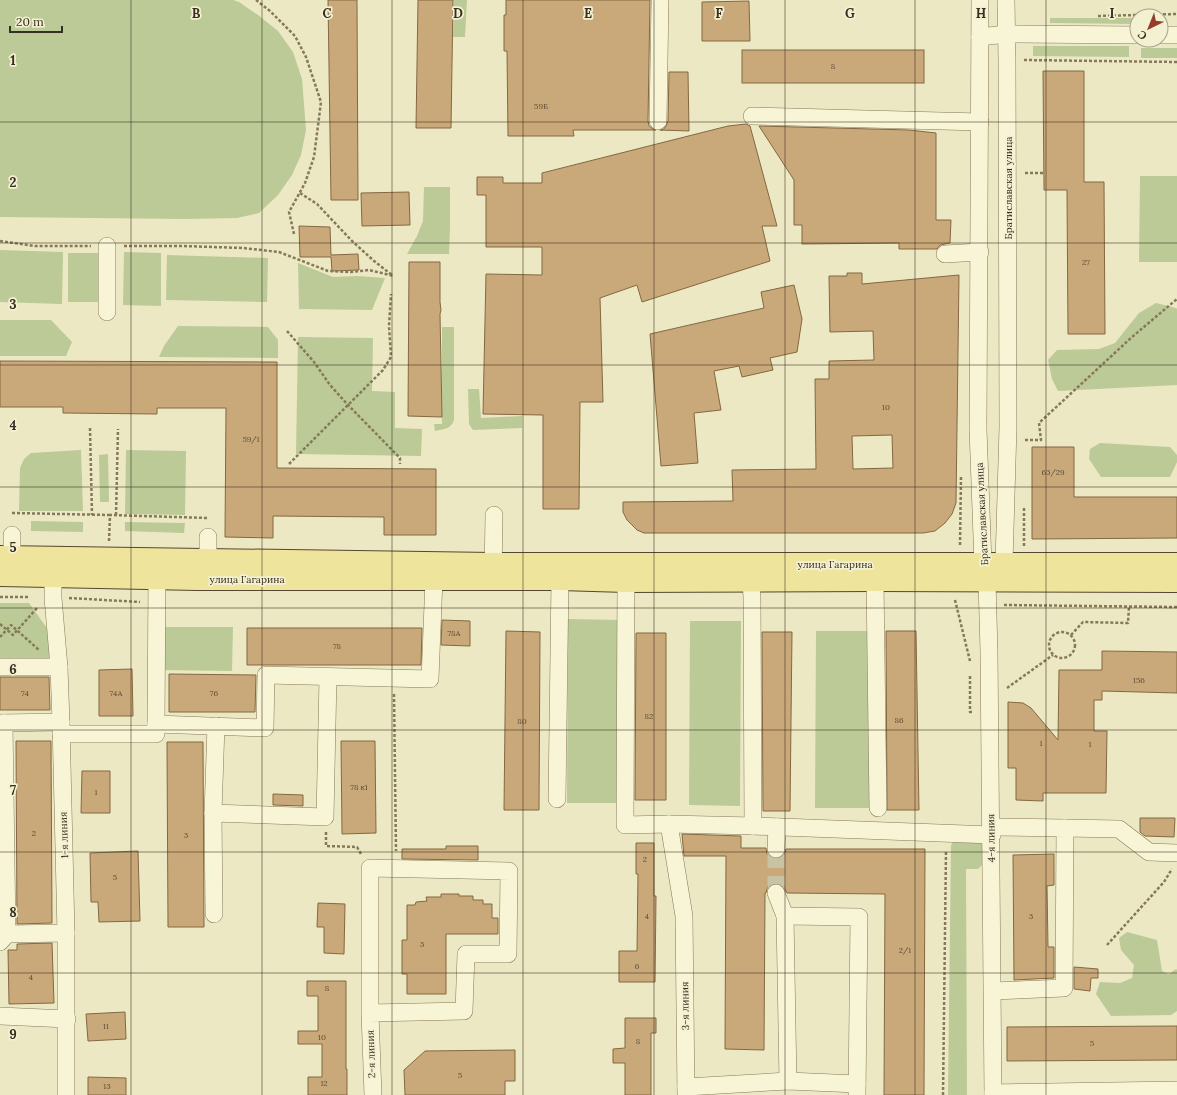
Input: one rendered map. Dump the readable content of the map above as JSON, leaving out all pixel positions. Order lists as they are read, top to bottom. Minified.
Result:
{"streets":{"main road":["улица Гагарина"],"street":["Братиславская улица","1-я линия","4-я линия","3-я линия","2-я линия"]},"crossings":[["Братиславская улица","улица Гагарина"],["Братиславская улица","4-я линия"],["улица Гагарина","1-я линия"],["улица Гагарина","4-я линия"]],"house_numbers":["8","59Б","27","10","59/1","63/29","78А","78","156","74","74А","76","82","86","80","1","1","78 к1","1","2","3","2","5","4","3","3","2/1","6","4","8","11","10","8","5","5","12","13"],"scale_bar":"20 m","north":"bottom left","grid":{"columns":["B","C","D","E","F","G","H","I"],"rows":["1","2","3","4","5","6","7","8","9"]}}
